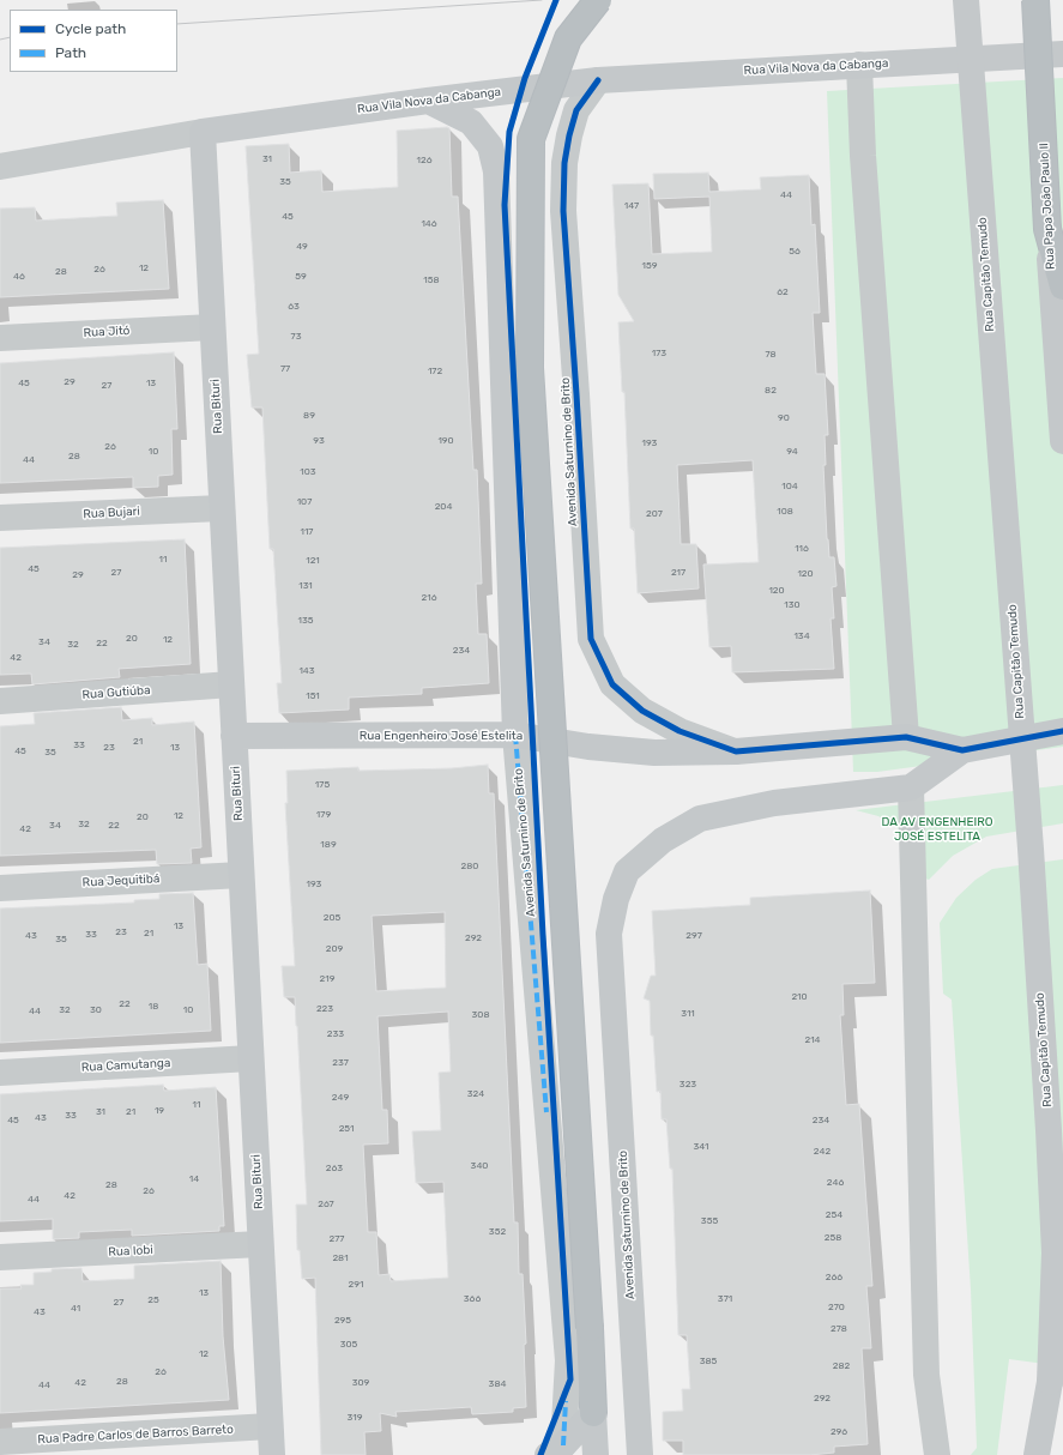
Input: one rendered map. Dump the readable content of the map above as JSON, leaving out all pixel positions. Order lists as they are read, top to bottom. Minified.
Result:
{"streets":{"highway":["Rua Papa João Paulo II"],"main road":["Rua Vila Nova da Cabanga","Rua Capitão Temudo","Rua Bituri","Avenida Saturnino de Brito","Rua Engenheiro José Estelita"],"street":["Rua Jitó","Rua Bujari","Rua Gutiúba","Rua Jequitibá","Rua Camutanga","Rua Iobi","Rua Padre Carlos de Barros Barreto"]},"crossings":[["Rua Vila Nova da Cabanga","Rua Bituri"],["Rua Vila Nova da Cabanga","Avenida Saturnino de Brito"],["Rua Jitó","Rua Bituri"],["Rua Bituri","Rua Bujari"],["Rua Bituri","Rua Gutiúba"],["Rua Bituri","Rua Engenheiro José Estelita"],["Rua Bituri","Rua Jequitibá"],["Rua Bituri","Rua Camutanga"],["Rua Bituri","Rua Iobi"],["Rua Bituri","Rua Padre Carlos de Barros Barreto"],["Avenida Saturnino de Brito","Rua Engenheiro José Estelita"]],"parks":["DA AV ENGENHEIRO JOSÉ ESTELITA"],"house_numbers":["31","126","35","44","147","45","146","49","56","159","12","26","28","46","59","158","62","63","73","173","78","77","172","29","45","13","27","82","89","90","93","190","193","26","10","94","28","44","103","104","107","204","108","207","117","116","11","121","45","27","217","120","29","131","120","216","130","135","134","20","12","34","22","32","234","42","143","151","21","33","23","13","45","35","175","179","12","20","32","34","22","42","189","280","193","205","13","23","21","33","43","297","292","35","209","219","210","22","18","223","32","30","10","44","311","308","233","214","237","323","324","249","11","19","31","21","33","43","45","234","251","341","242","340","263","14","246","28","26","42","44","267","254","355","352","258","277","281","266","291","13","366","371","25","27","270","41","43","295","278","305","12","385","282","26","28","42","309","384","44","292","319","296"],"legend":["Cycle path","Path"]}
